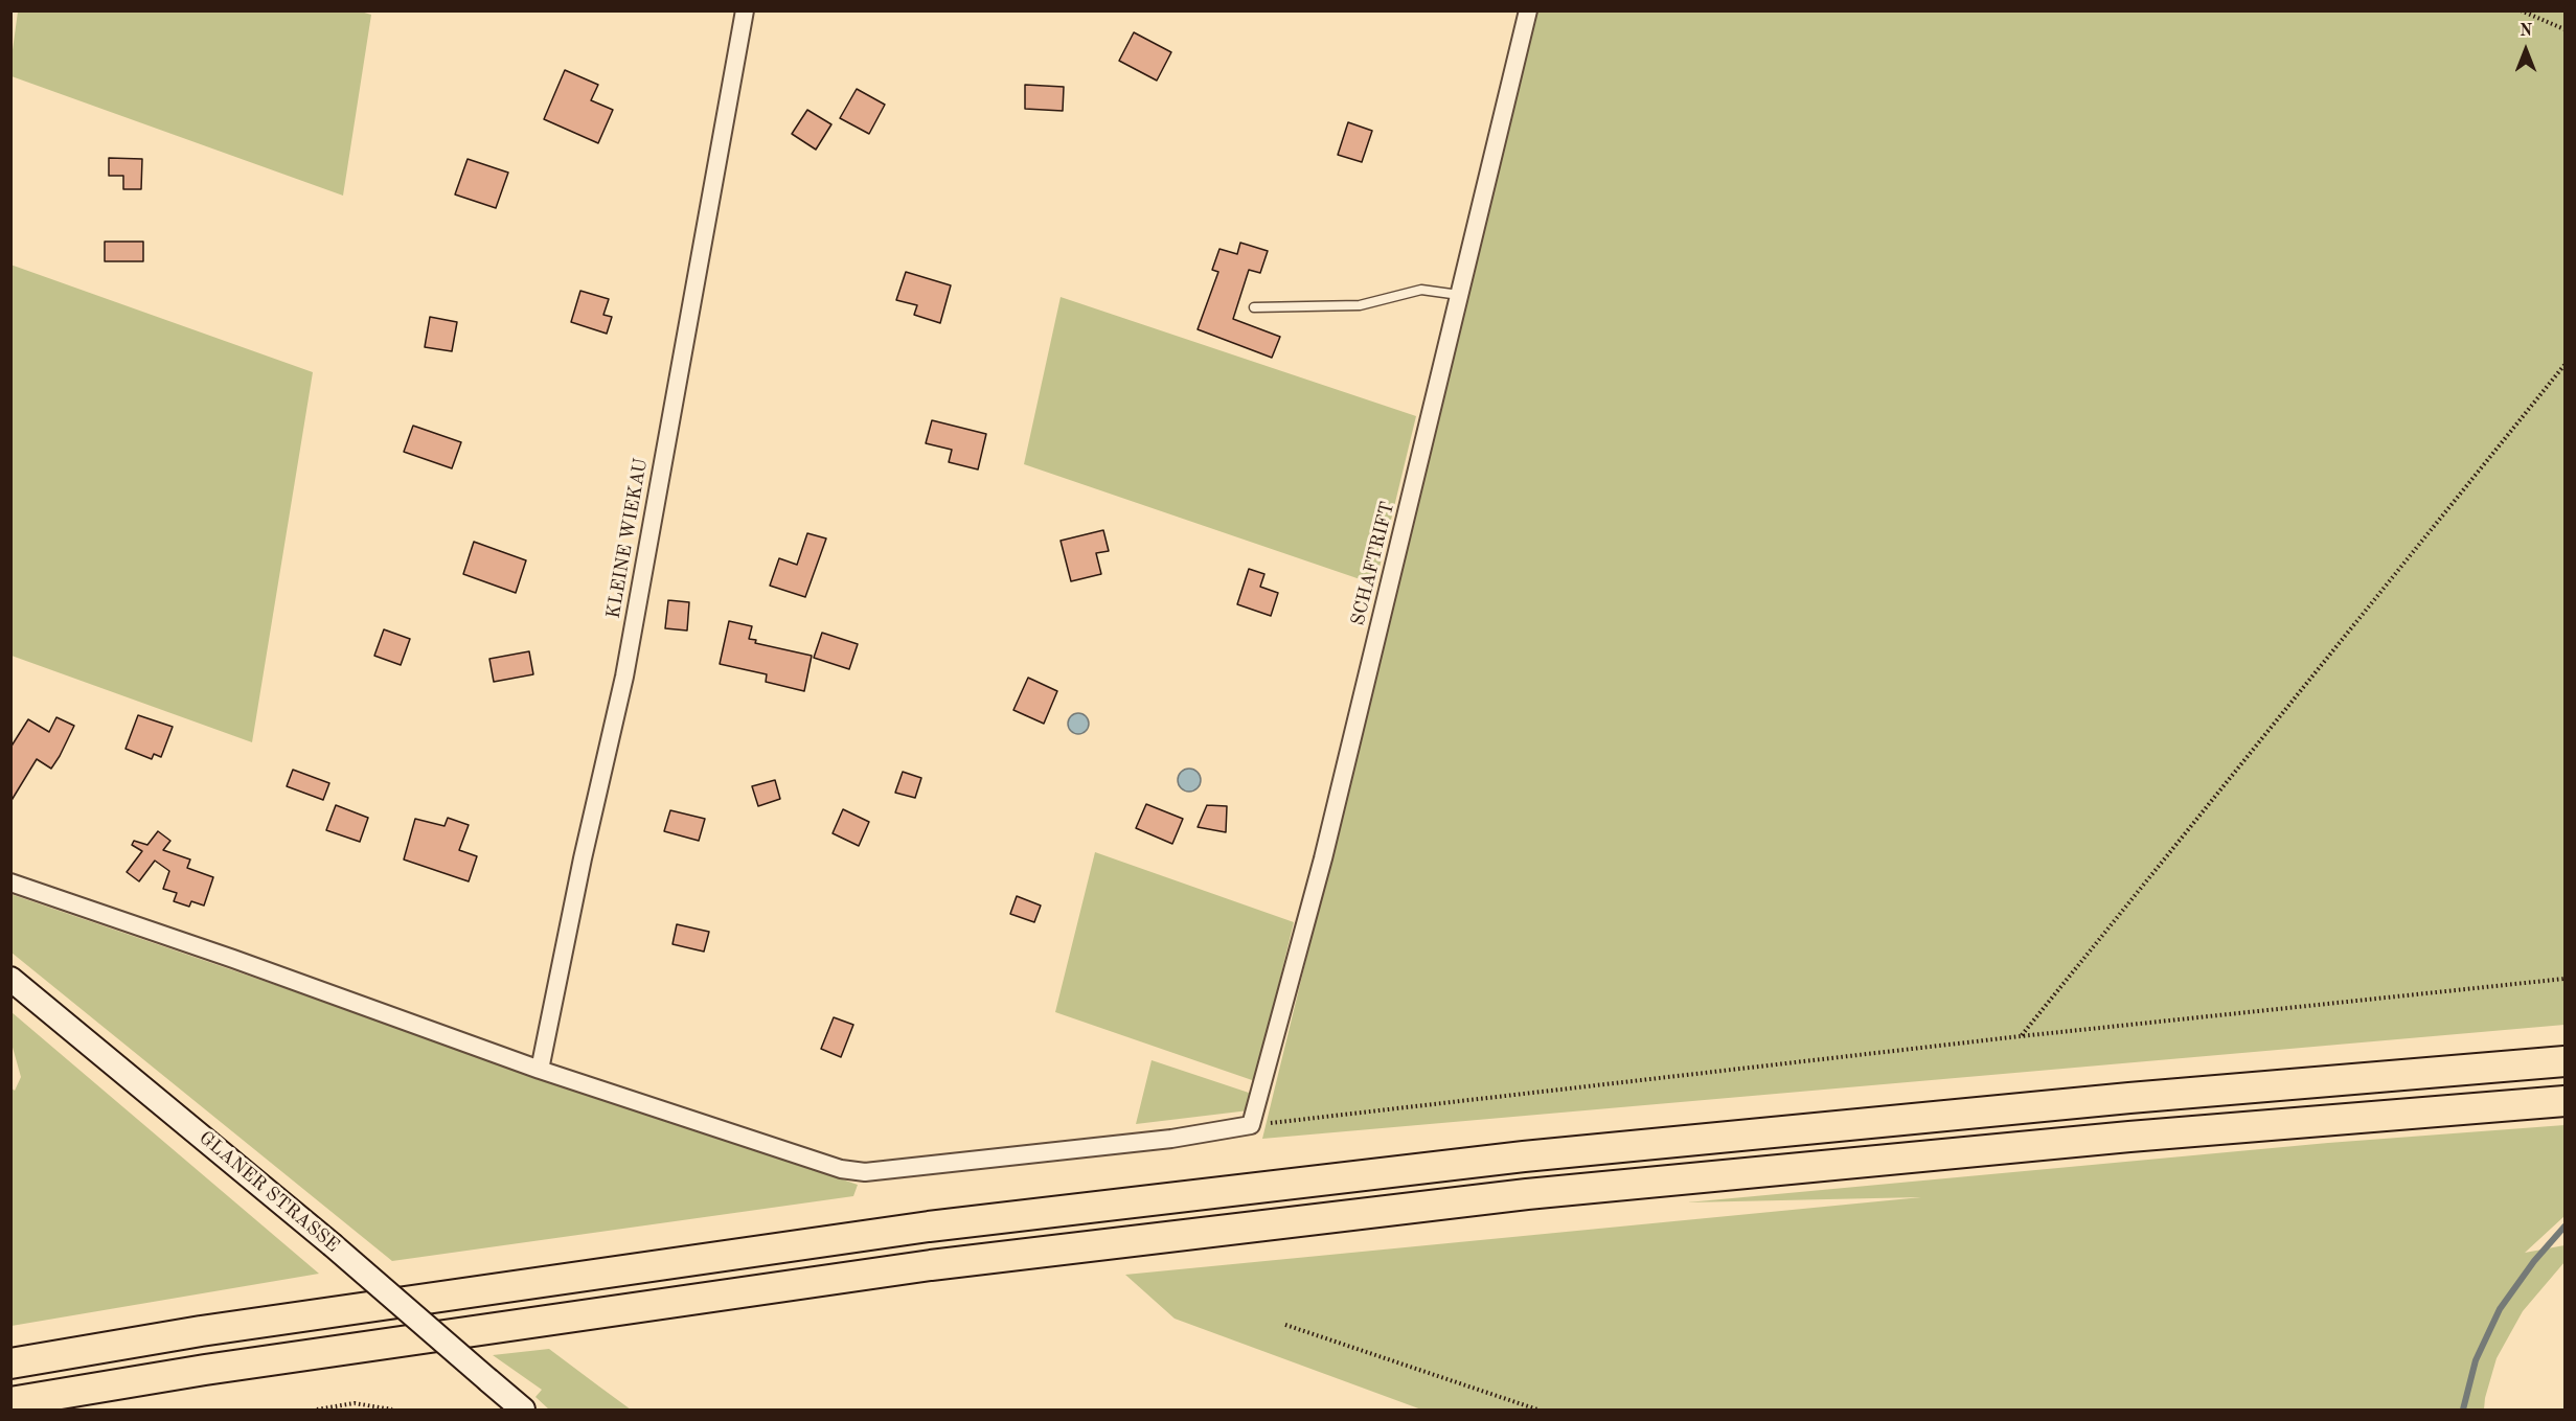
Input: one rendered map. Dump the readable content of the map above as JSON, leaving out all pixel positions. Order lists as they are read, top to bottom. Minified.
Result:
{"streets":{"street":["KLEINE WIEKAU","SCHAFTRIFT","GLANER STRASSE"]},"north":"top"}
